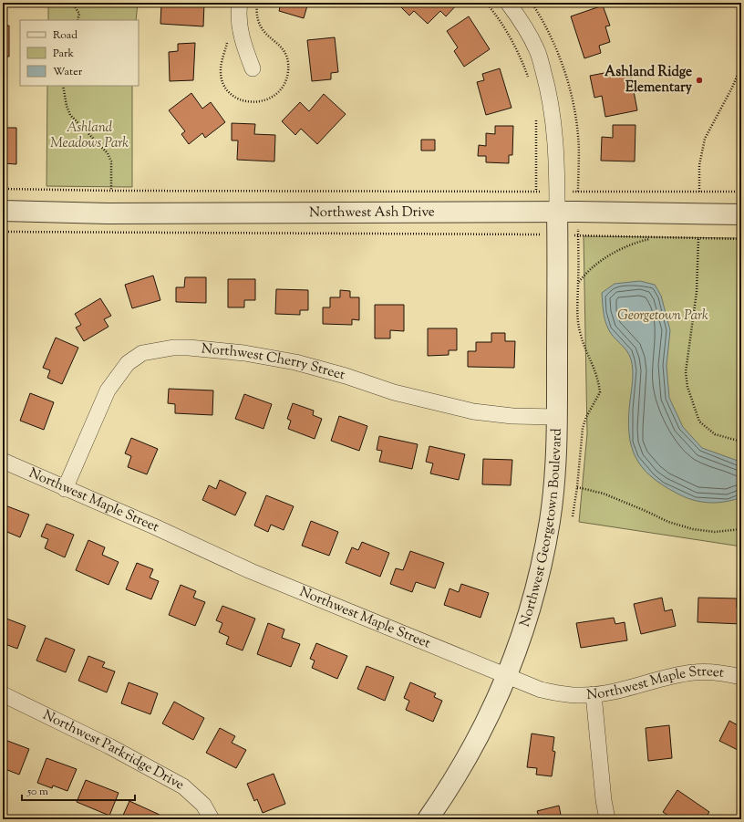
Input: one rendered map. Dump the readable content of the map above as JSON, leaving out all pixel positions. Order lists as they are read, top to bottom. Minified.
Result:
{"streets":{"street":["Northwest Ash Drive","Northwest Cherry Street","Northwest Maple Street","Northwest Georgetown Boulevard","Northwest Parkridge Drive"]},"crossings":[["Northwest Ash Drive","Northwest Georgetown Boulevard"],["Northwest Cherry Street","Northwest Maple Street"],["Northwest Cherry Street","Northwest Georgetown Boulevard"],["Northwest Maple Street","Northwest Georgetown Boulevard"]],"parks":["Ashland Meadows Park","Georgetown Park"],"places":["Ashland Ridge Elementary"],"legend":["Road","Park","Water"],"scale_bar":"50 m"}
